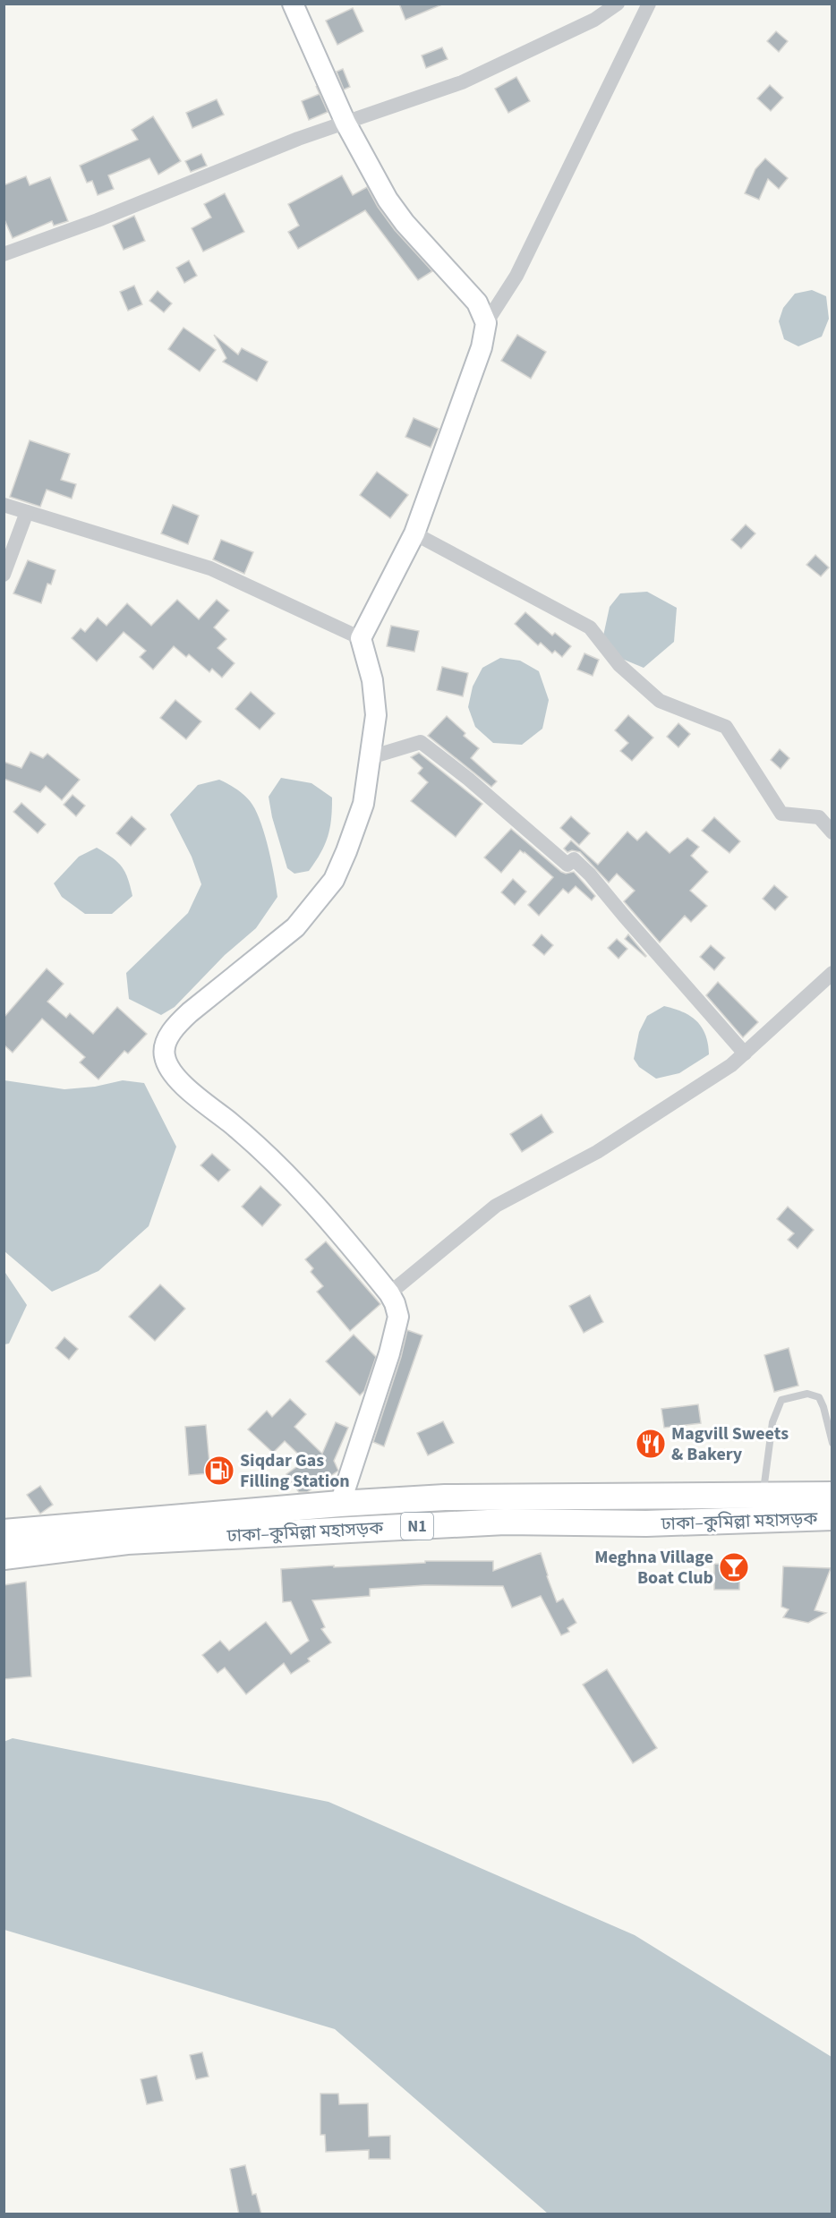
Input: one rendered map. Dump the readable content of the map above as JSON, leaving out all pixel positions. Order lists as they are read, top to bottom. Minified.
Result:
{"streets":{"highway":["ঢাকা–কুমিল্লা মহাসড়ক","N1"]},"places":{"restaurant":["Magvill Sweets & Bakery"],"fuel station":["Siqdar Gas Filling Station"],"bar":["Meghna Village Boat Club"]}}
